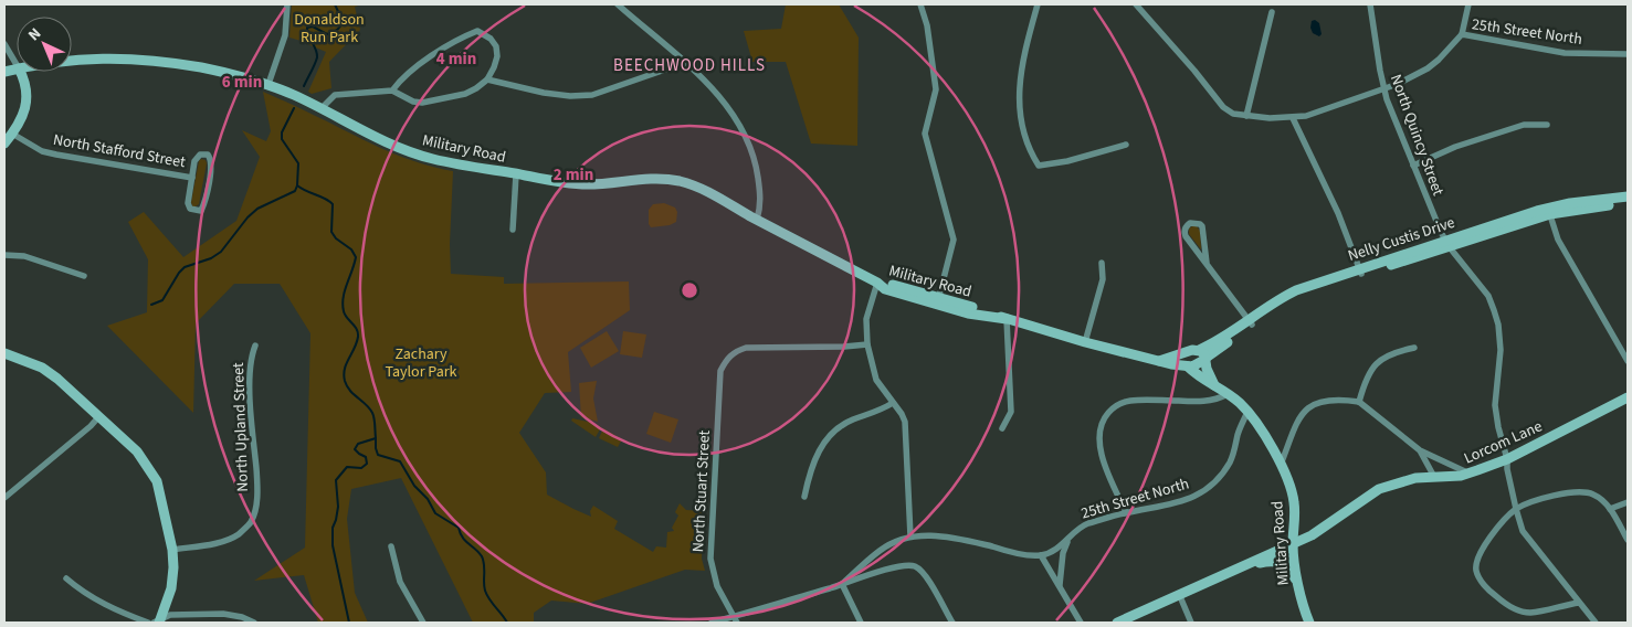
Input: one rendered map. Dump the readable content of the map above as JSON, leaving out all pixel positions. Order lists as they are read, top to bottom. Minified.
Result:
{"streets":{"main road":["Military Road","Nelly Custis Drive","Lorcom Lane"],"street":["25th Street North","North Quincy Street","North Stafford Street","North Upland Street","North Stuart Street"]},"crossings":[["25th Street North","North Quincy Street"],["25th Street North","Military Road"],["North Quincy Street","Nelly Custis Drive"],["North Quincy Street","Lorcom Lane"],["Military Road","Nelly Custis Drive"],["Military Road","Lorcom Lane"]],"districts":["BEECHWOOD HILLS"],"parks":["Donaldson Run Park","Zachary Taylor Park"],"north":"top left","rings":["4 min","6 min","2 min"]}
